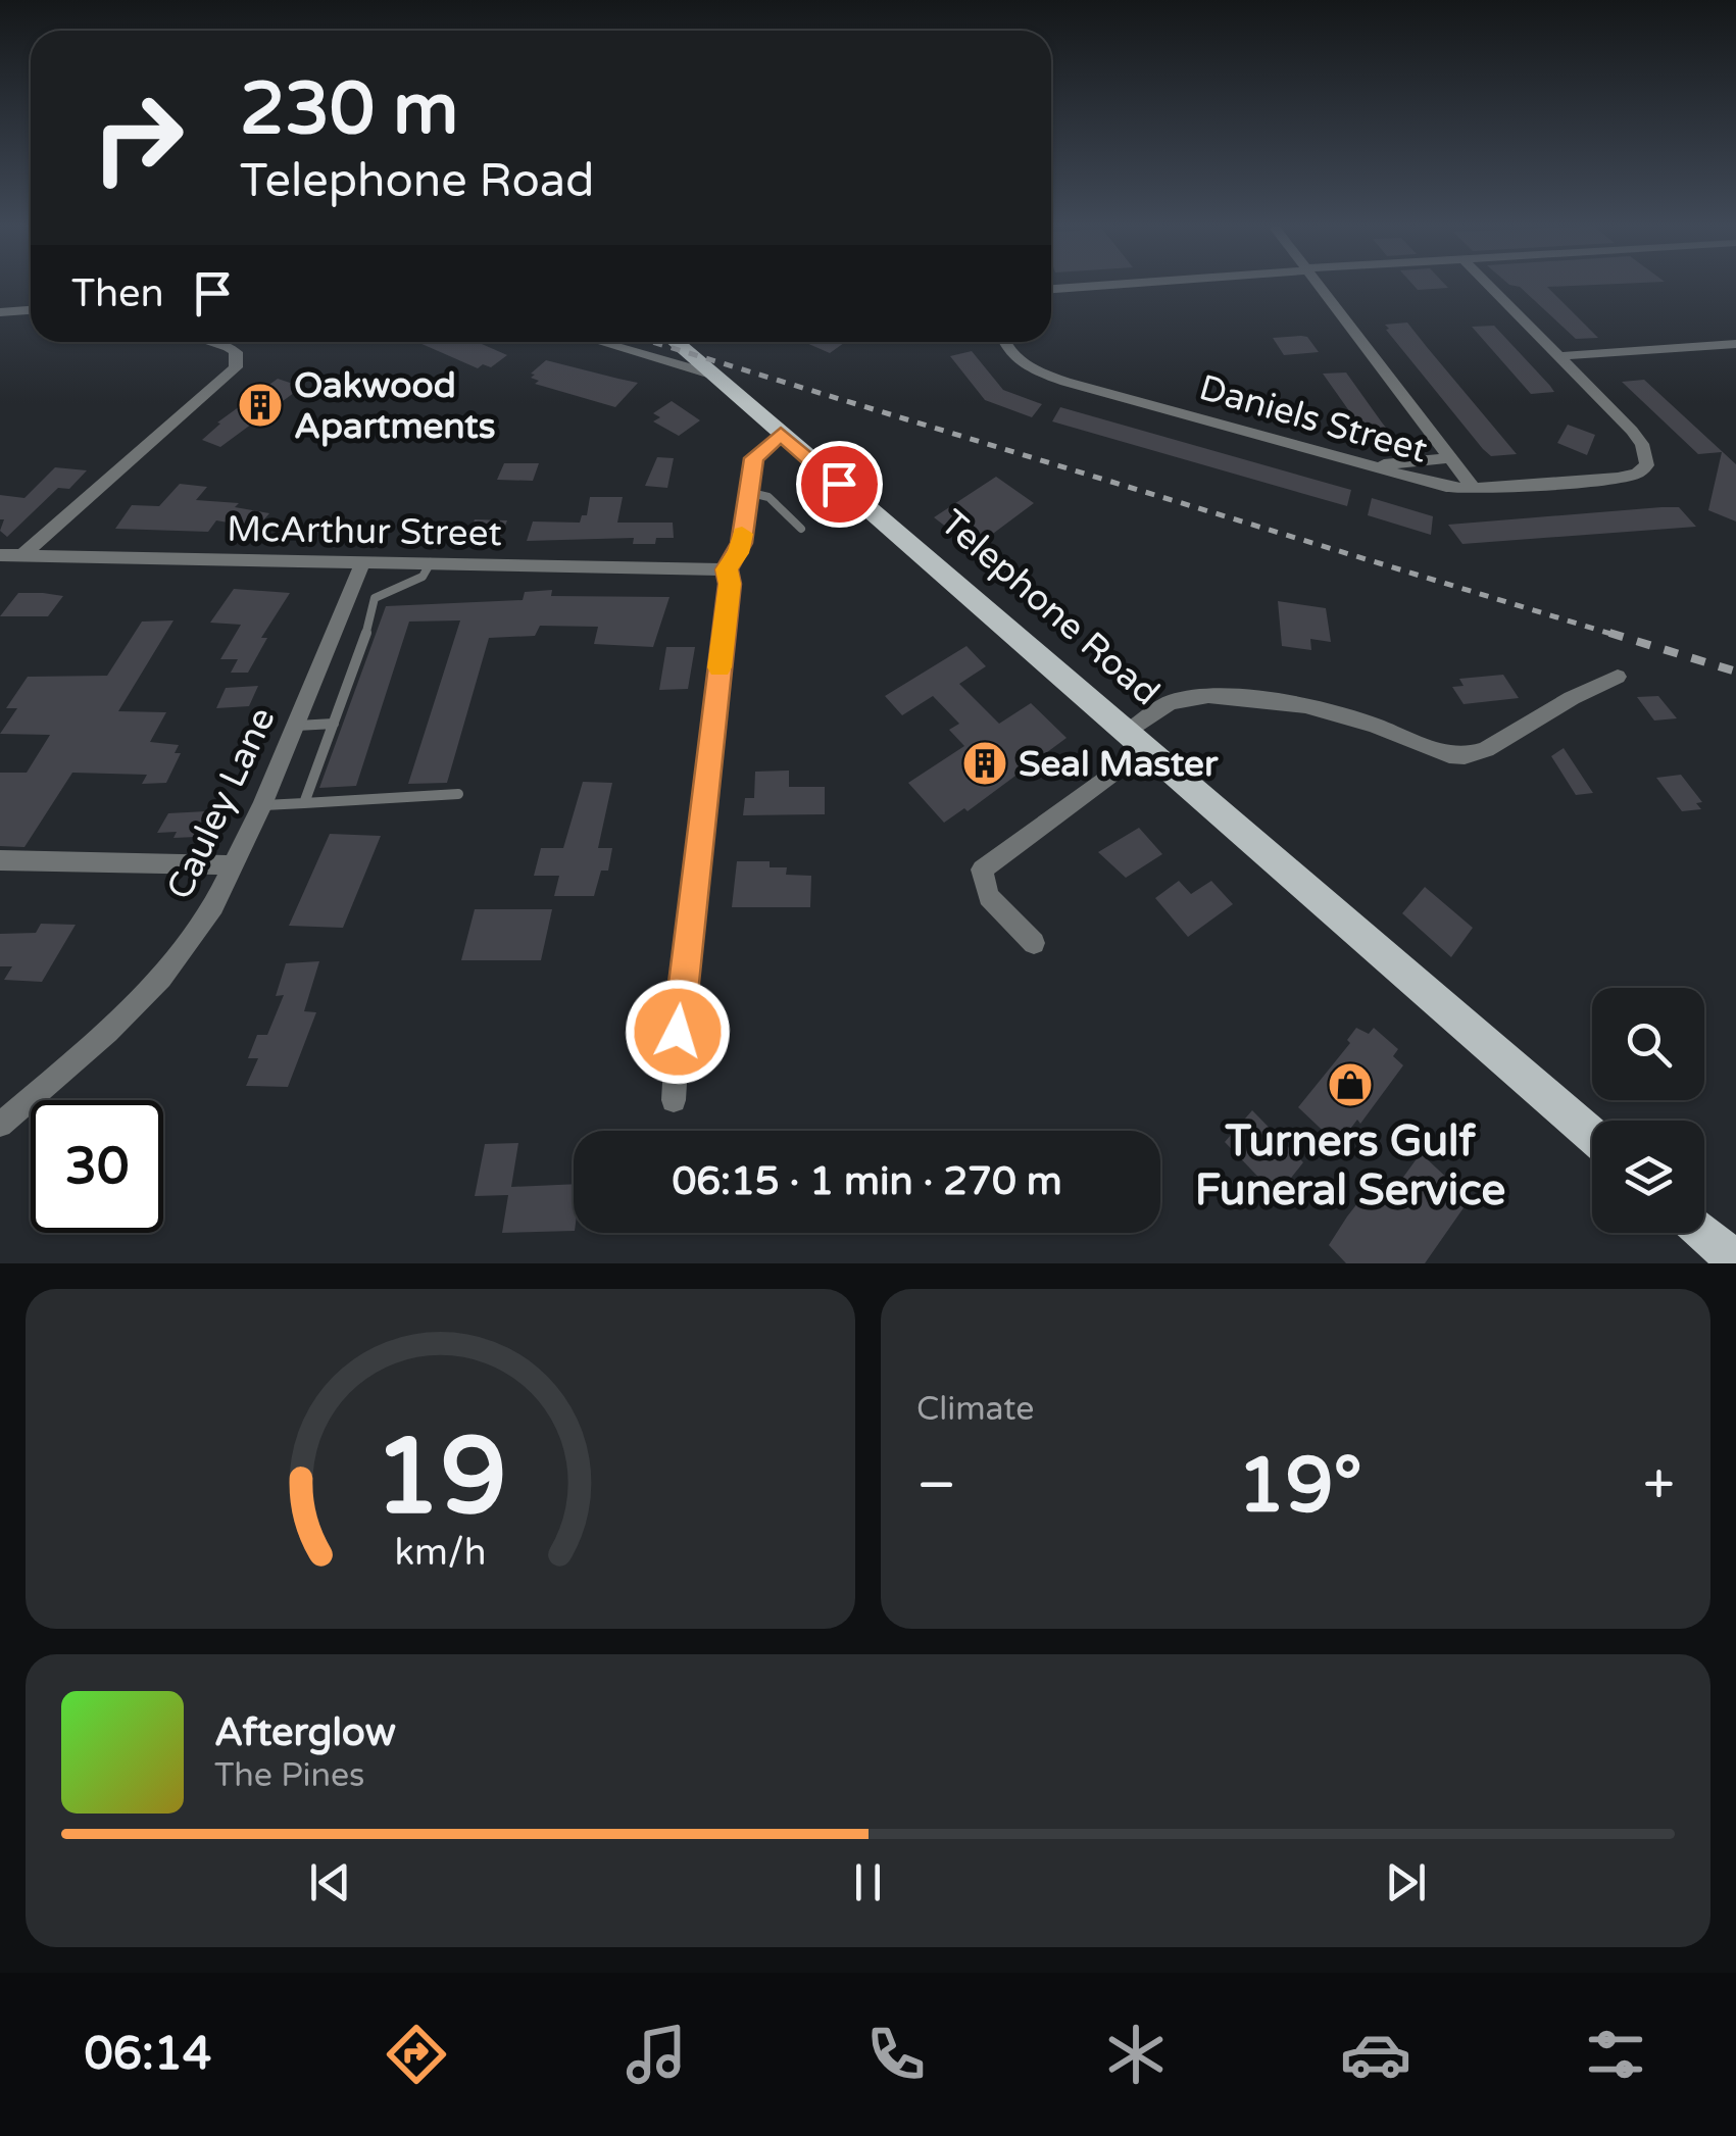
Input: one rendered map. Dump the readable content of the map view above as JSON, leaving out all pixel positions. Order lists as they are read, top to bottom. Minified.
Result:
{"streets":{"main road":["Telephone Road"],"street":["Daniels Street","McArthur Street","Cauley Lane"]},"crossings":[["McArthur Street","Cauley Lane"]],"places":{"building":["Oakwood Apartments","Seal Master"],"shop":["Turners Gulf Funeral Service"]},"page":{"turn":["230 m","Telephone Road"],"then":"Then","limit":"30","trip":"06:15 · 1 min · 270 m","tile":"Climate","heat":["−","19°","+"],"song":["Afterglow","The Pines"],"tabs":"06:14","gauge":["19","km/h"]}}
